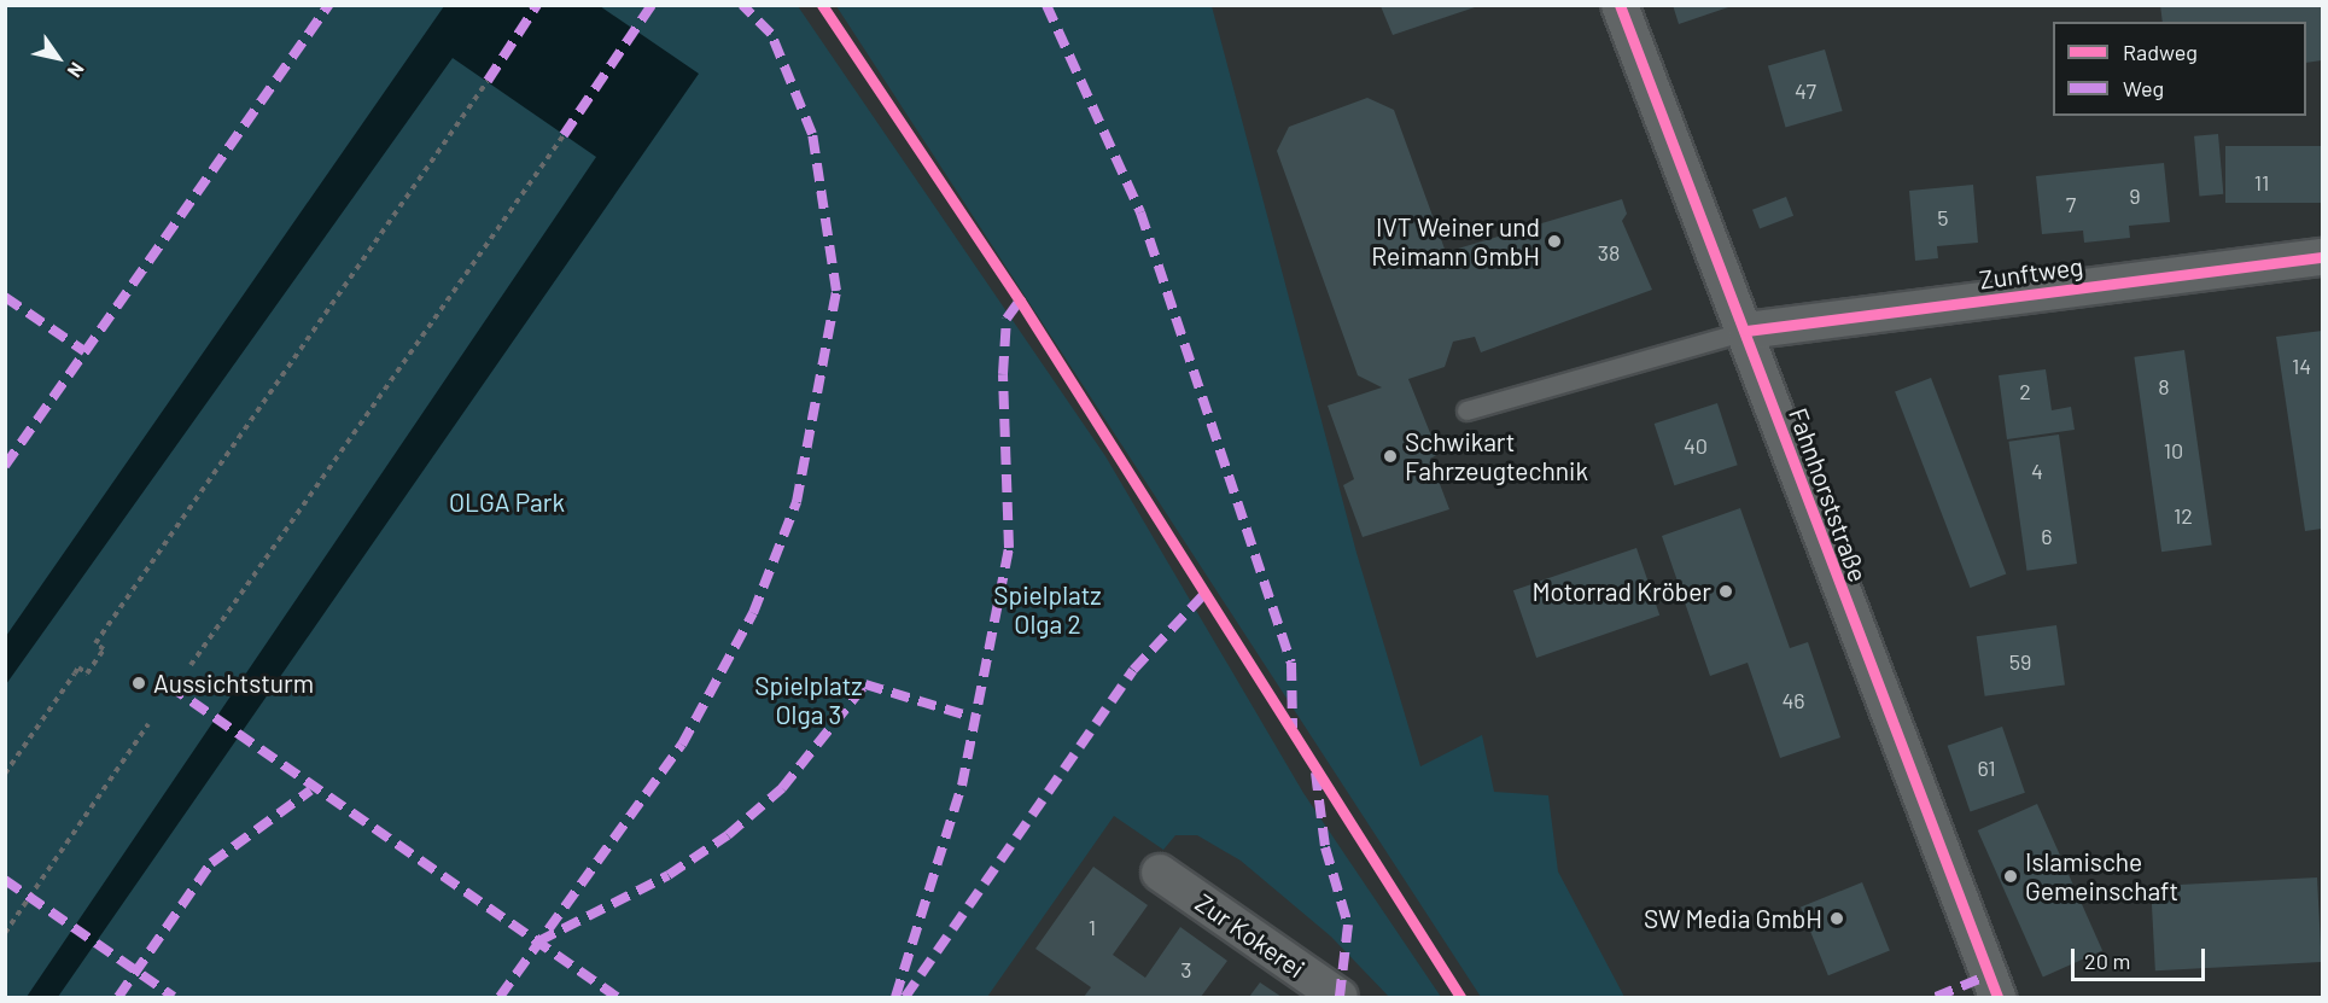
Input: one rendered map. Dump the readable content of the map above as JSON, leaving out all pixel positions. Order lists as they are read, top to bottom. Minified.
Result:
{"streets":{"street":["Zunftweg","Fahnhorststraße","Zur Kokerei"]},"crossings":[["Zunftweg","Fahnhorststraße"]],"parks":["OLGA Park","Spielplatz Olga 2","Spielplatz Olga 3"],"places":["IVT Weiner und Reimann GmbH","Schwikart Fahrzeugtechnik","Motorrad Kröber","Aussichtsturm","Islamische Gemeinschaft","SW Media GmbH"],"house_numbers":["47","11","9","7","5","38","14","8","2","40","10","4","12","6","59","46","61","1","3"],"legend":["Radweg","Weg"],"scale_bar":"20 m","north":"bottom right"}
